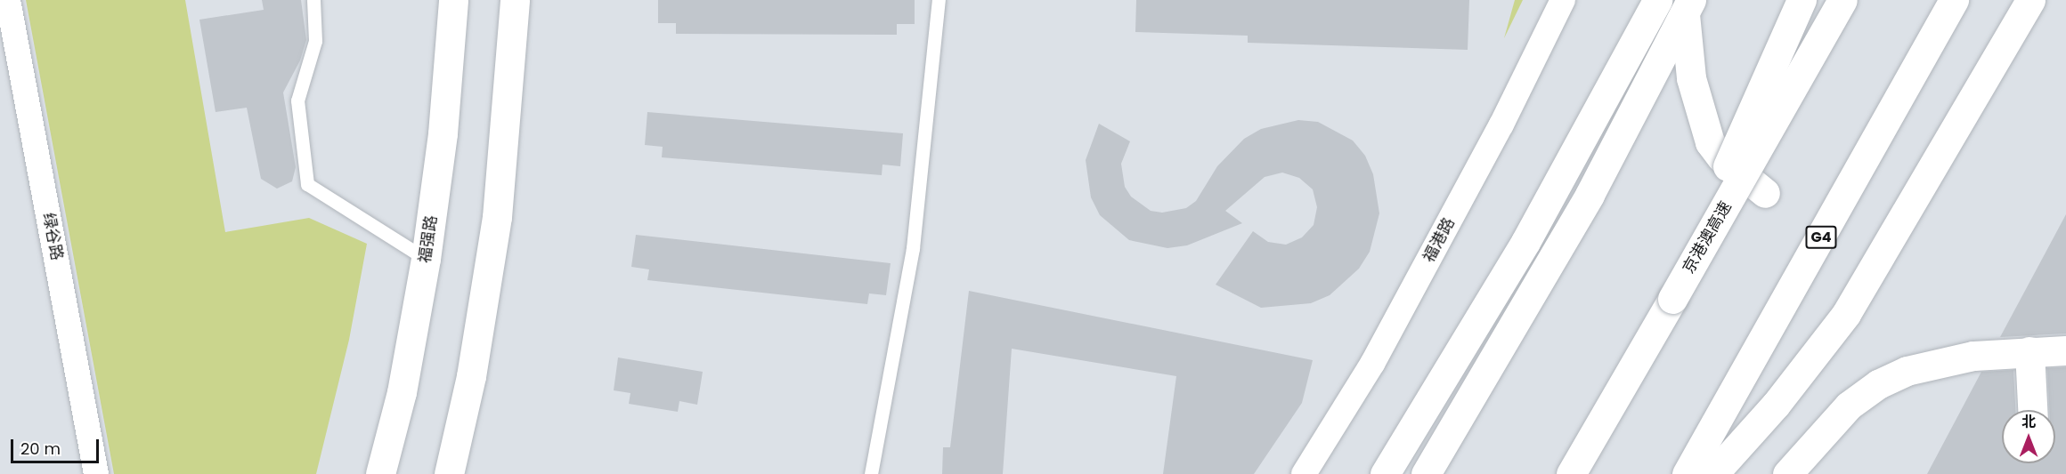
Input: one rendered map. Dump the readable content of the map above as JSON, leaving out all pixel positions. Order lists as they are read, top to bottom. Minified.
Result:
{"streets":{"main road":["京港澳高速","G4","福强路"],"street":["绿谷路","福港路"]},"scale_bar":"20 m","north":"top"}
